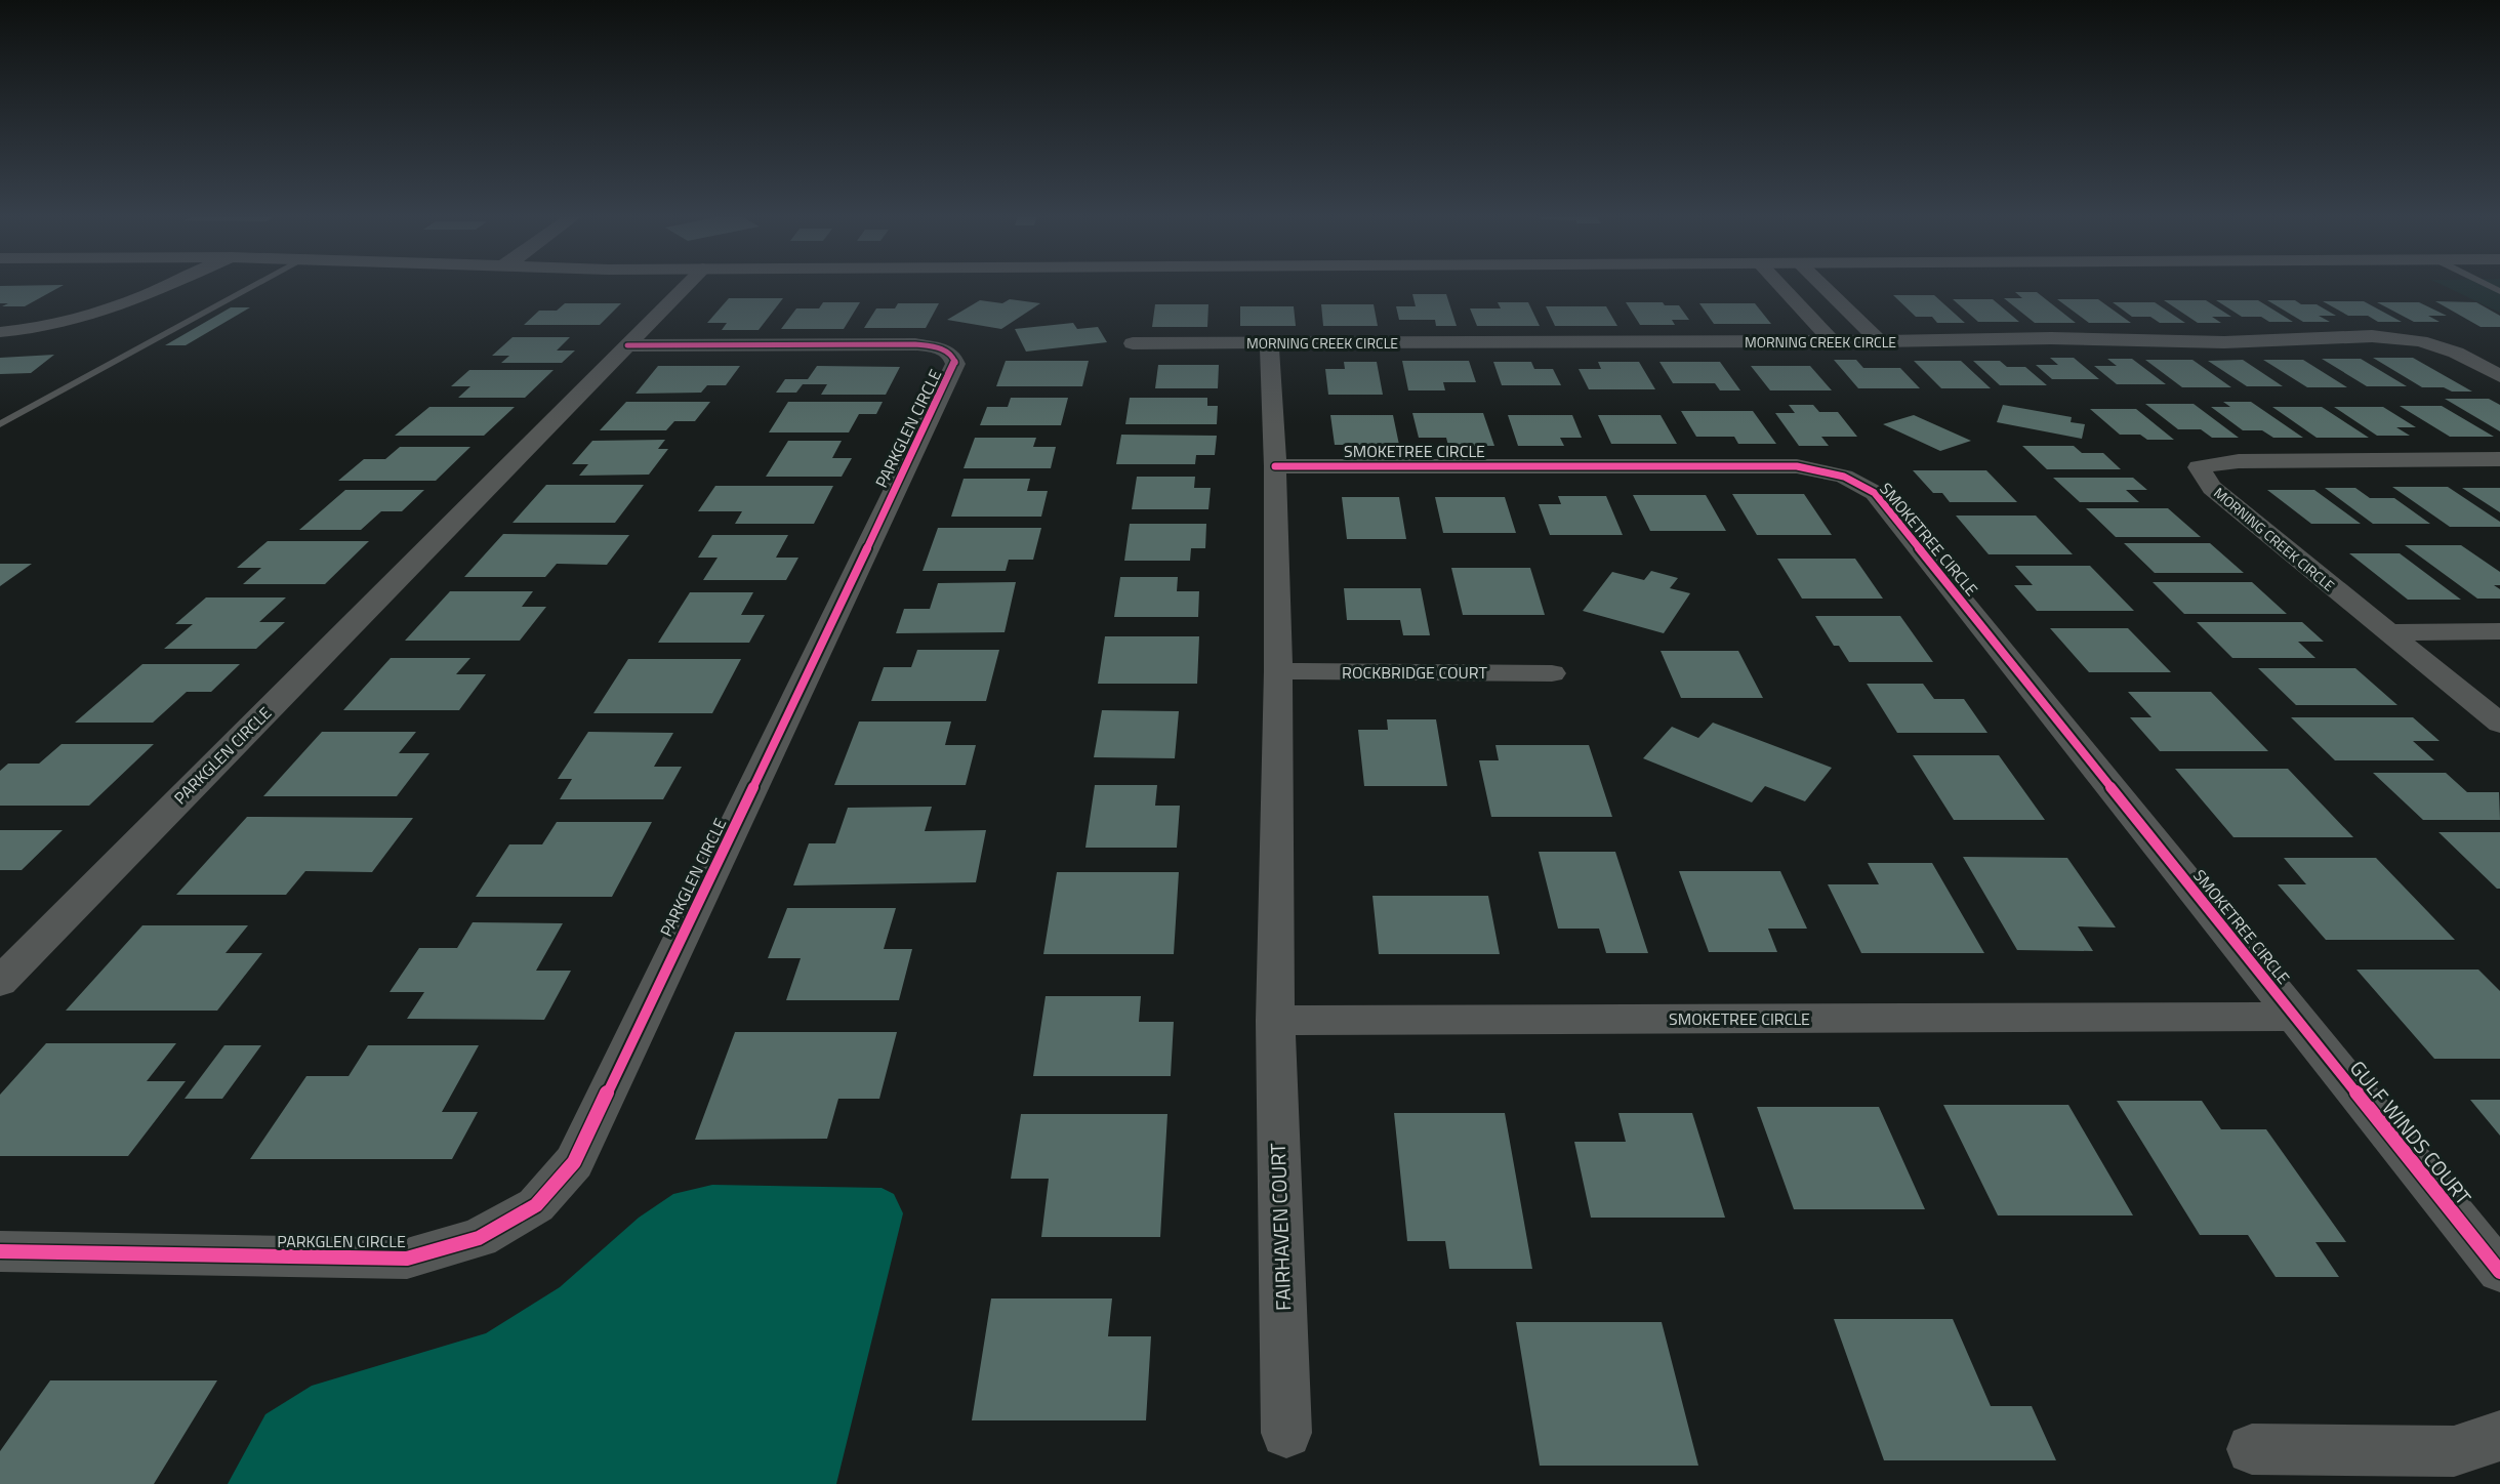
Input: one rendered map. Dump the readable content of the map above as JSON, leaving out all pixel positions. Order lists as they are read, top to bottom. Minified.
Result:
{"streets":{"street":["MORNING CREEK CIRCLE","PARKGLEN CIRCLE","SMOKETREE CIRCLE","ROCKBRIDGE COURT","GULF WINDS COURT","FAIRHAVEN COURT"]},"crossings":[["SMOKETREE CIRCLE","GULF WINDS COURT"],["SMOKETREE CIRCLE","FAIRHAVEN COURT"]]}
